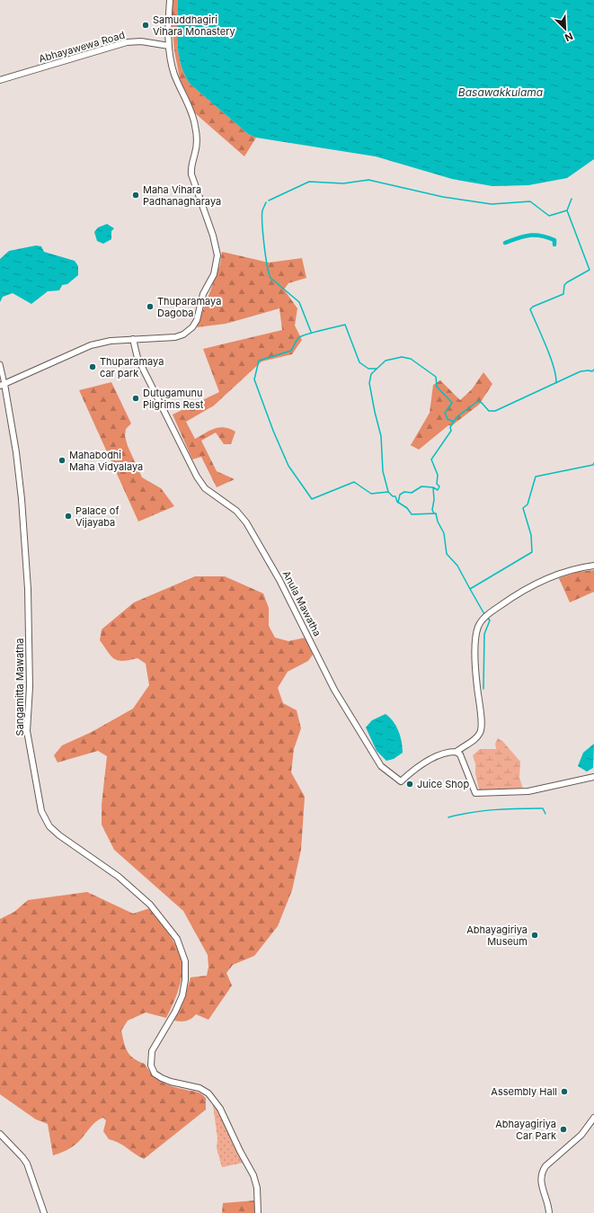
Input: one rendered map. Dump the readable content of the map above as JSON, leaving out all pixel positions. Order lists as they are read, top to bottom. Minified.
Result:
{"streets":{"main road":["Abhayawewa Road","Anula Mawatha","Sangamitta Mawatha"]},"water":["Basawakkulama"],"places":["Samuddhagiri Vihara Monastery","Maha Vihara Padhanagharaya","Thuparamaya Dagoba","Thuparamaya car park","Dutugamunu Pilgrims Rest","Mahabodhi Maha Vidyalaya","Palace of Vijayaba","Juice Shop","Abhayagiriya Museum","Assembly Hall","Abhayagiriya Car Park"],"north":"bottom right"}
